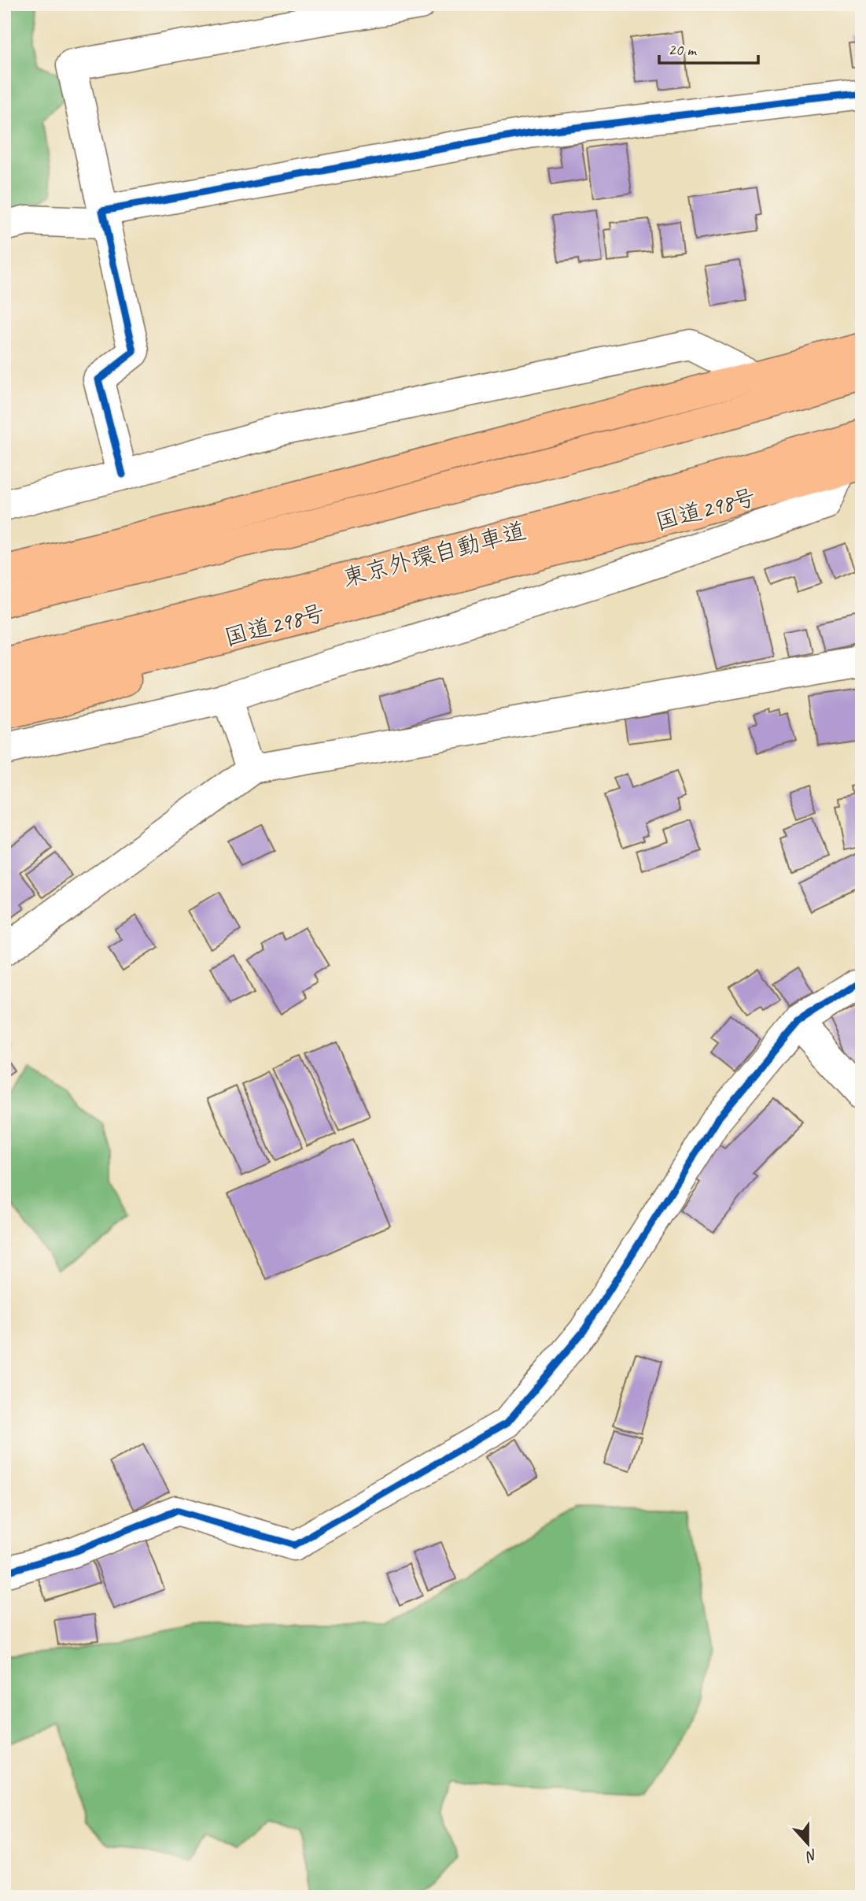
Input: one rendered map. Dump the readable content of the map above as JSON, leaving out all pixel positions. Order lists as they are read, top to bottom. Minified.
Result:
{"streets":{"highway":["国道298号","東京外環自動車道"]},"scale_bar":"20 m","north":"bottom"}
